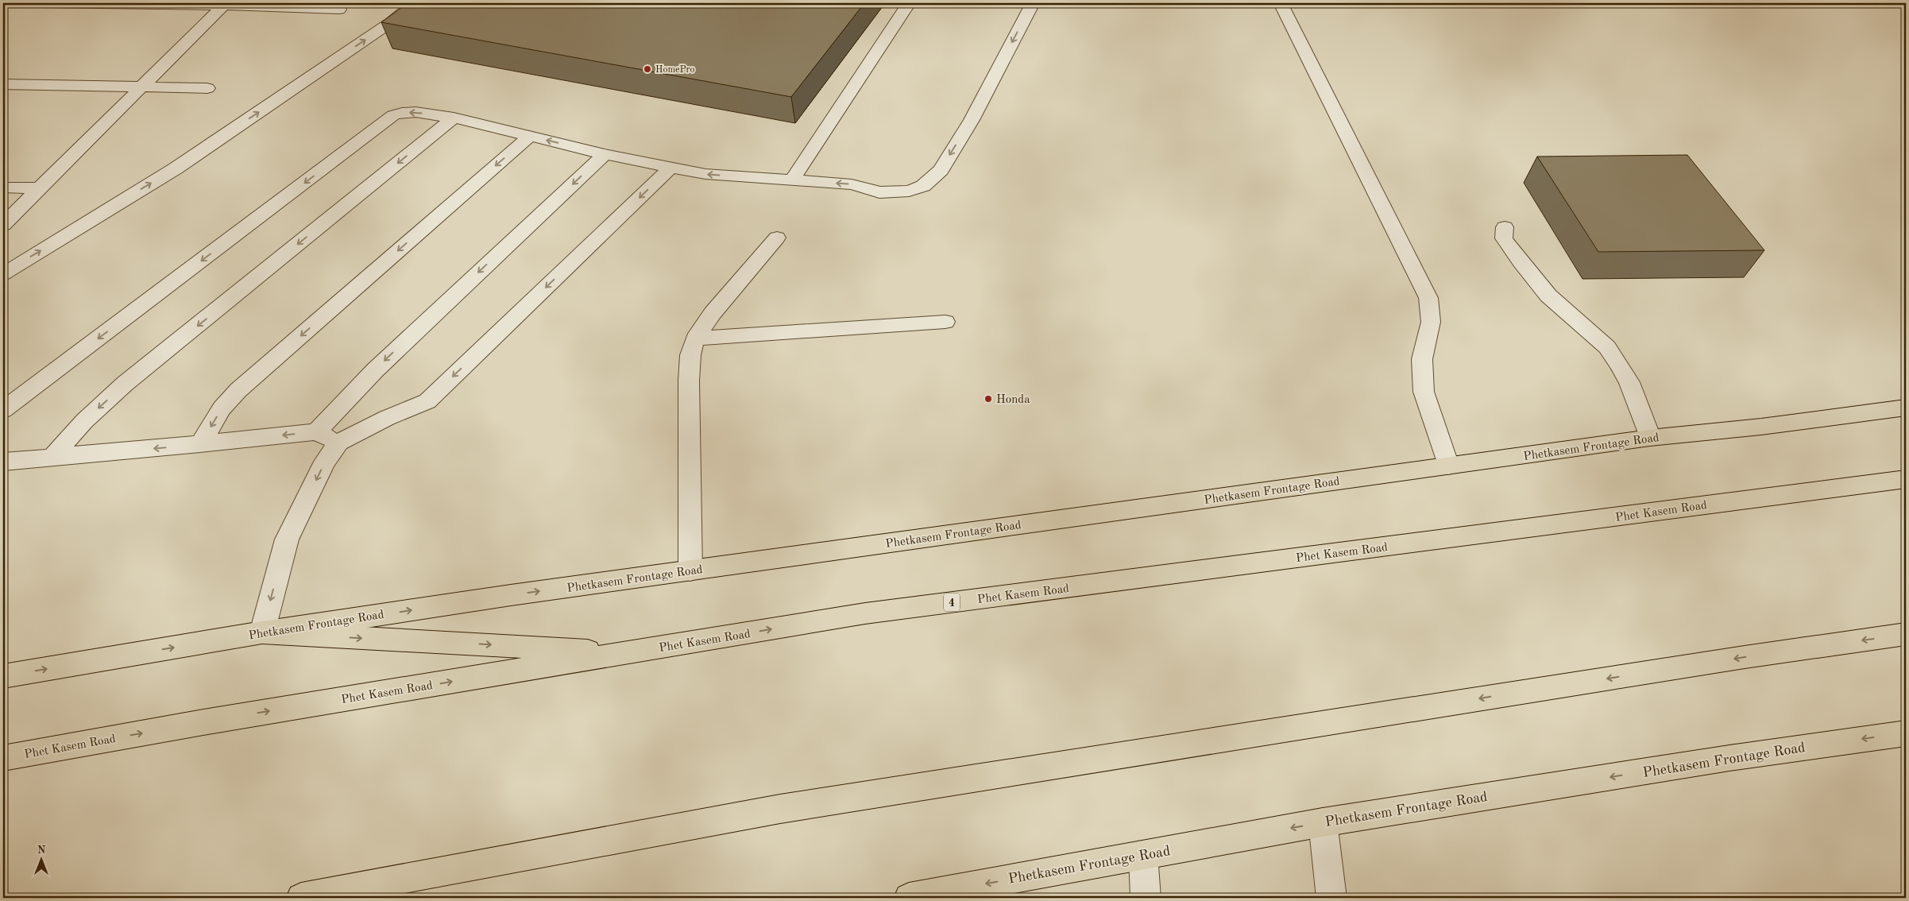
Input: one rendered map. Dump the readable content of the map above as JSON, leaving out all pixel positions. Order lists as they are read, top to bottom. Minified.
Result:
{"streets":{"main road":["Phetkasem Frontage Road","Phet Kasem Road","4"]},"places":["HomePro","Honda"],"north":"top"}
